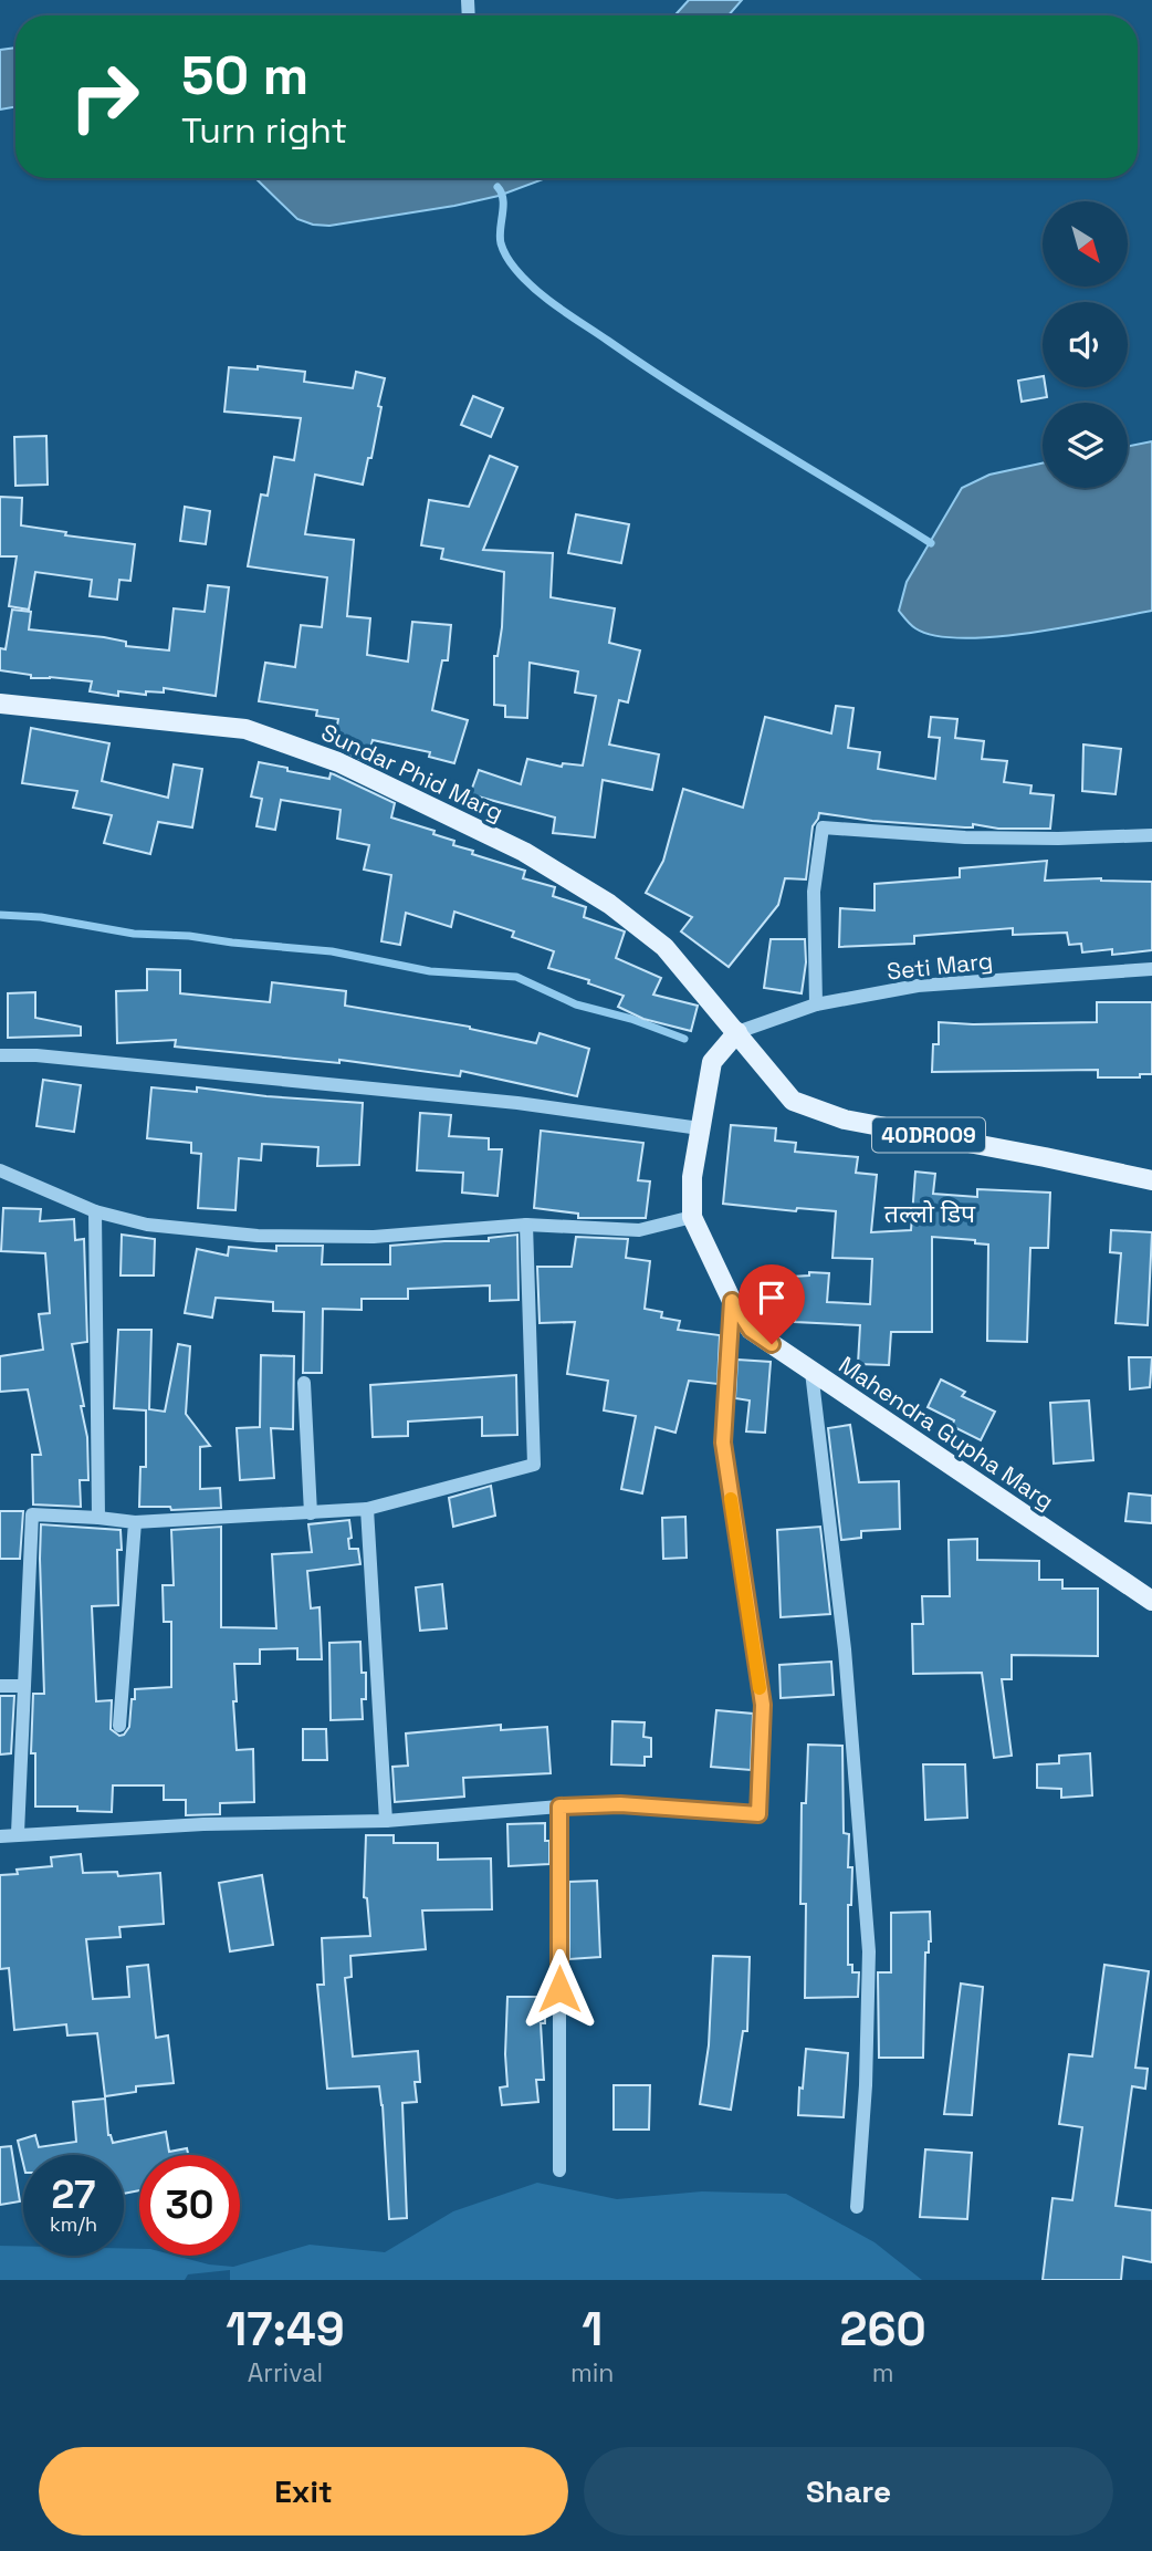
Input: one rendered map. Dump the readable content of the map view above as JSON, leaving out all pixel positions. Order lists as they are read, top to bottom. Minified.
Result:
{"streets":{"main road":["Sundar Phid Marg","40DR009","Mahendra Gupha Marg"],"street":["Seti Marg"]},"crossings":[["Sundar Phid Marg","Seti Marg"],["Sundar Phid Marg","40DR009"],["Sundar Phid Marg","Mahendra Gupha Marg"],["Seti Marg","40DR009"],["Seti Marg","Mahendra Gupha Marg"],["40DR009","Mahendra Gupha Marg"]],"districts":["तल्लो डिप"],"north":"bottom right","page":{"turn":["50 m","Turn right"],"speed":"27 km/h","limit":"30","eta":["17:49","Arrival","1","min","260","m"],"buttons":["Exit","Share"]}}
